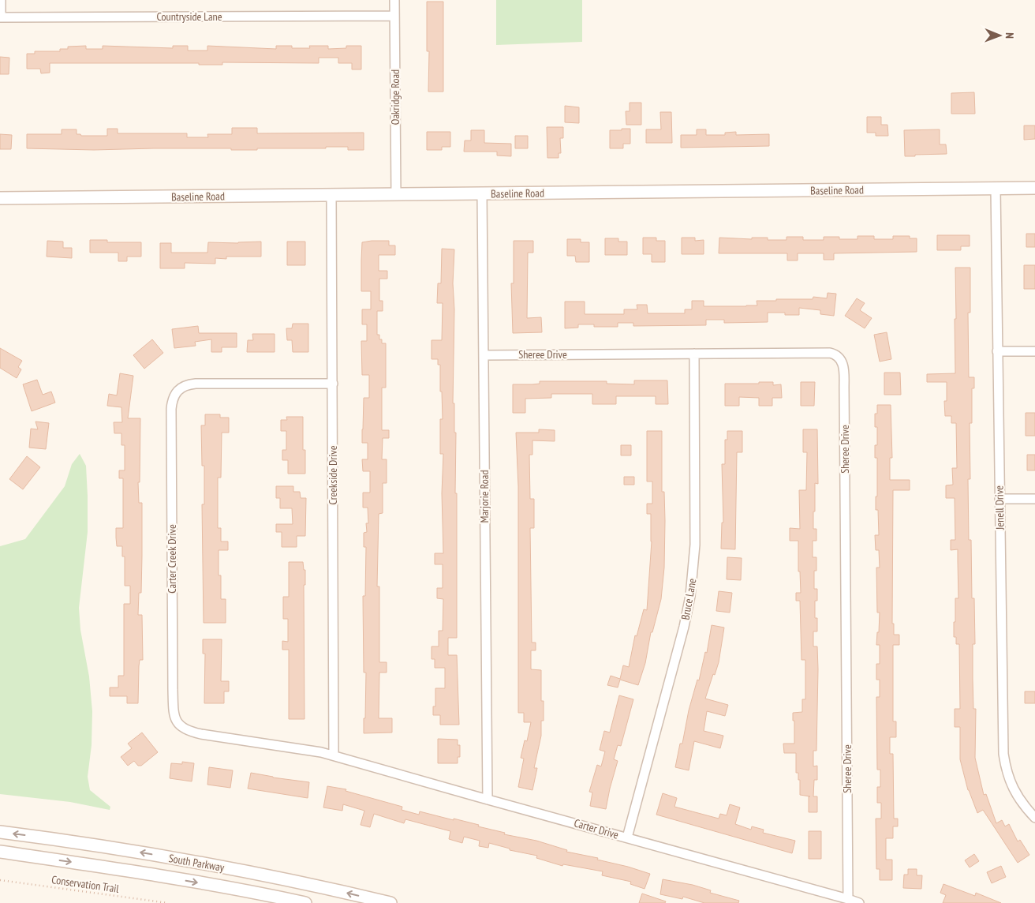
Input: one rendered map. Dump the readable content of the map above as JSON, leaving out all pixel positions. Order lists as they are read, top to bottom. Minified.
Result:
{"streets":{"street":["Countryside Lane","Oakridge Road","Baseline Road","Sheree Drive","Creekside Drive","Marjorie Road","Jenell Drive","Carter Creek Drive","Bruce Lane","Carter Drive","South Parkway"],"path":["Conservation Trail"]},"crossings":[["Countryside Lane","Oakridge Road"],["Oakridge Road","Baseline Road"],["Baseline Road","Creekside Drive"],["Baseline Road","Marjorie Road"],["Baseline Road","Jenell Drive"],["Sheree Drive","Marjorie Road"],["Sheree Drive","Bruce Lane"],["Sheree Drive","Carter Drive"],["Creekside Drive","Carter Creek Drive"],["Creekside Drive","Carter Drive"],["Marjorie Road","Carter Drive"],["Carter Creek Drive","Carter Drive"],["Bruce Lane","Carter Drive"]],"north":"right"}
